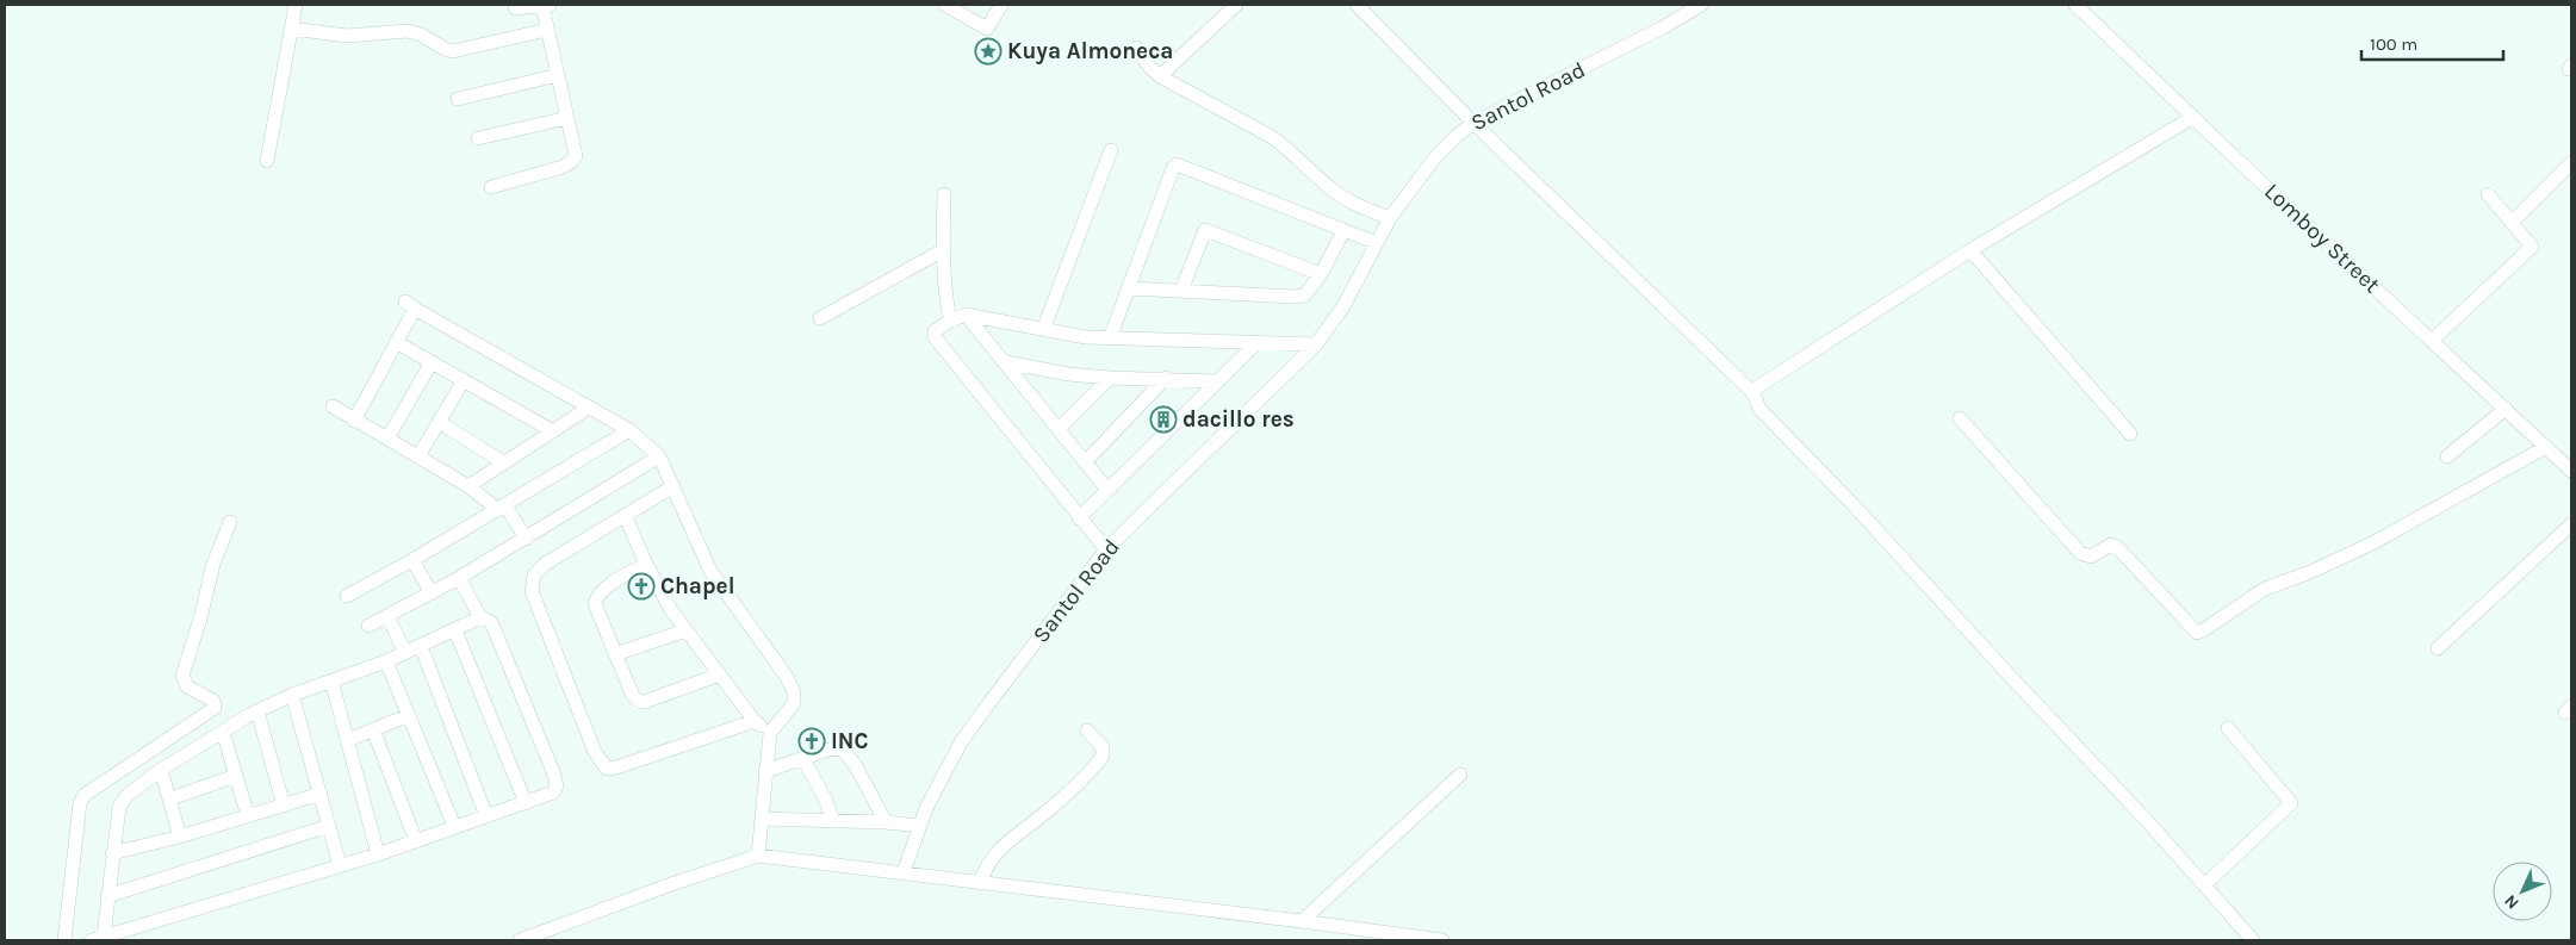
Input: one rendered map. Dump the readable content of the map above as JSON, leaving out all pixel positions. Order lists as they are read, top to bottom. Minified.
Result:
{"streets":{"street":["Santol Road","Lomboy Street"]},"places":{"place":["Kuya Almoneca"],"building":["dacillo res"],"church":["Chapel","INC"]},"scale_bar":"100 m","north":"bottom left"}
